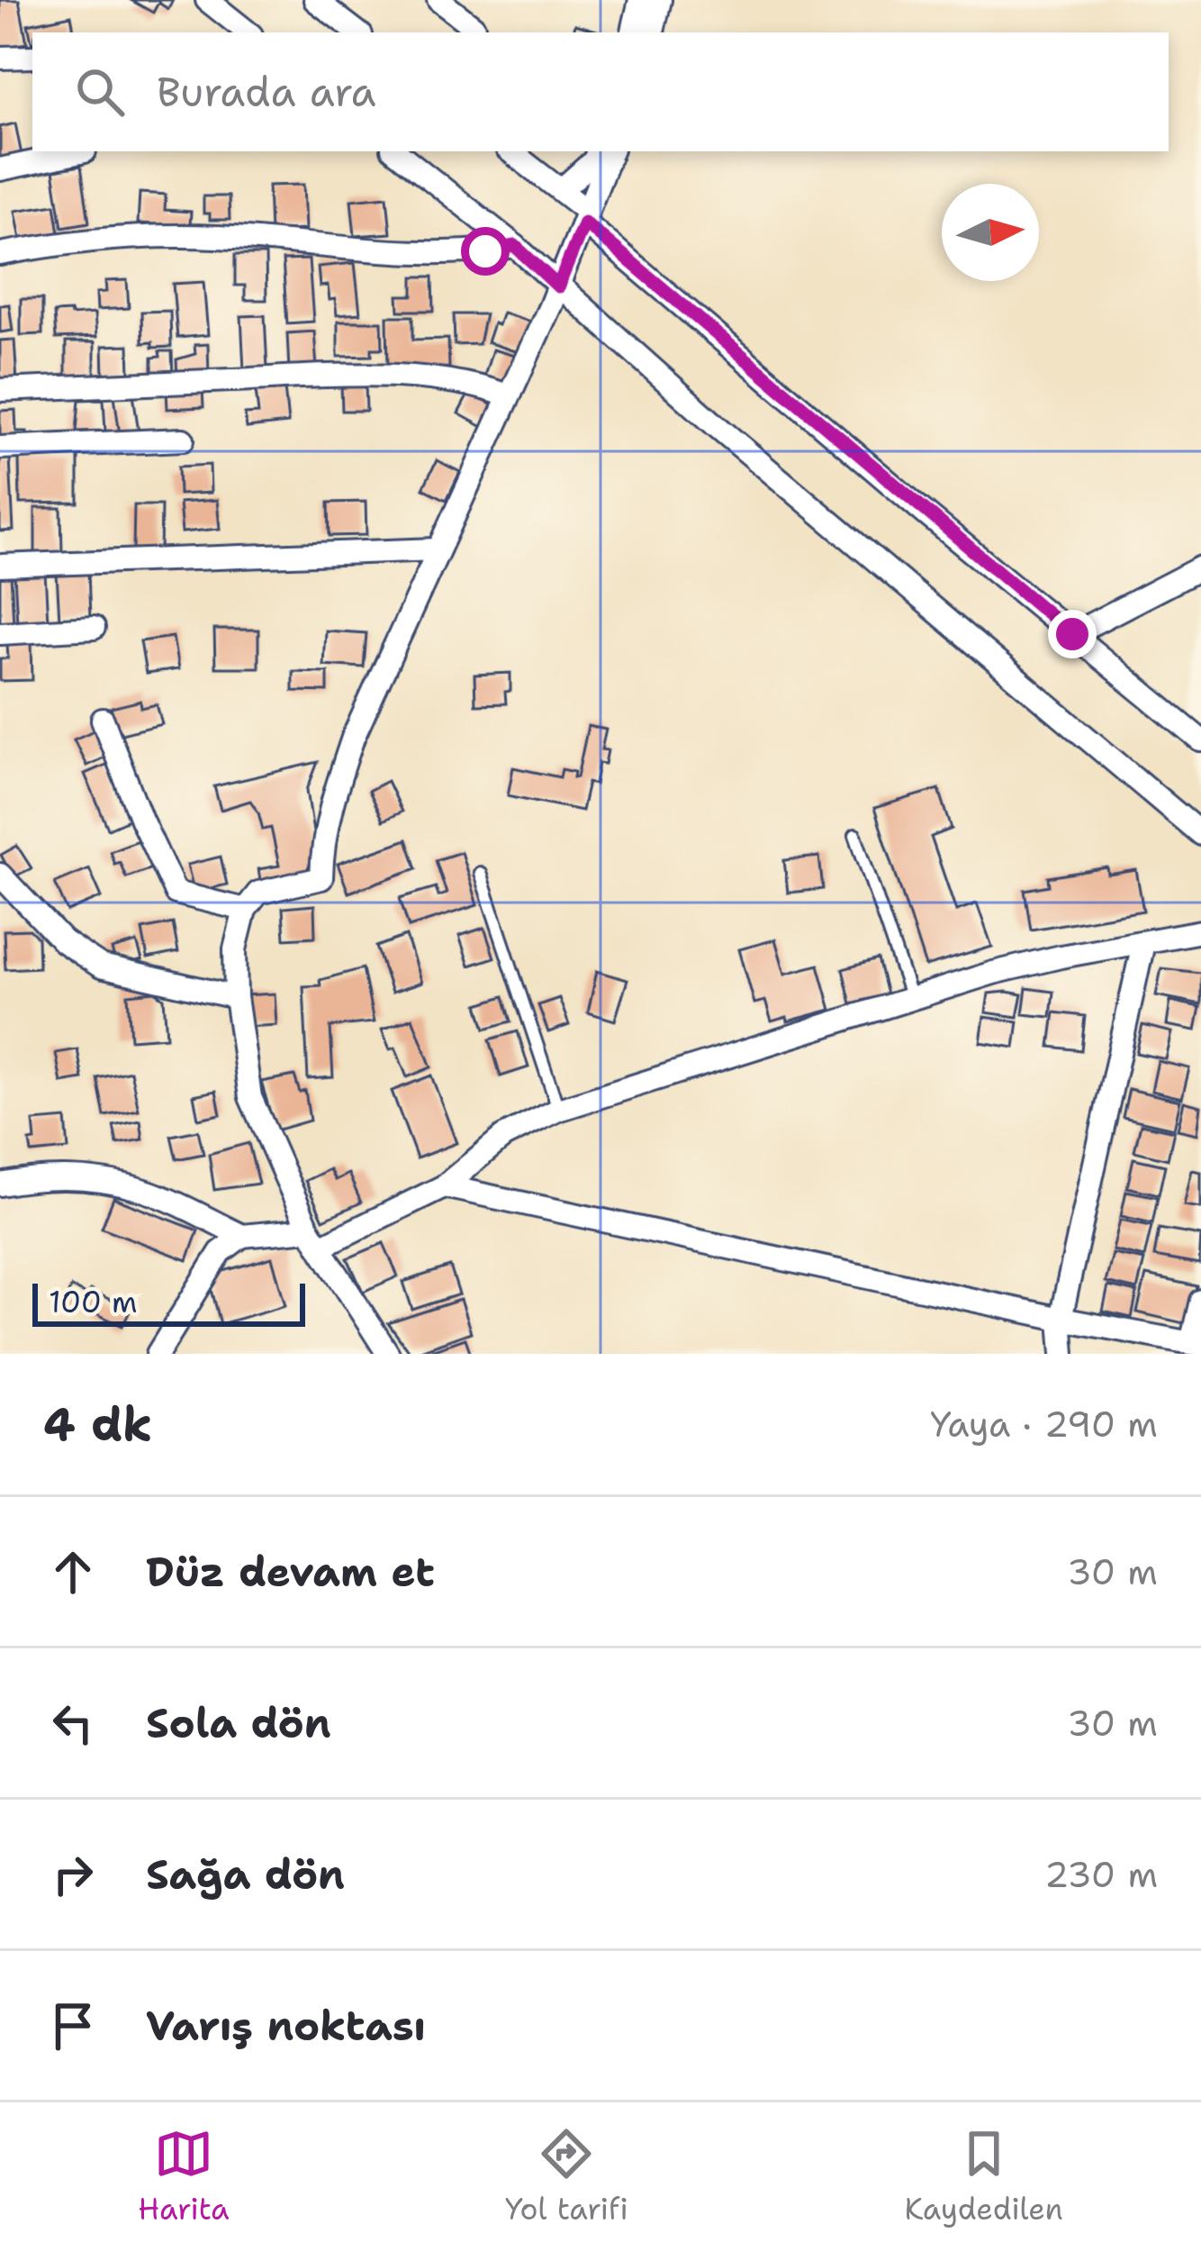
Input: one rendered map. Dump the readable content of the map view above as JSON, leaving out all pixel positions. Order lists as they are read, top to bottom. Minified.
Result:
{"scale_bar":"100 m","north":"right","page":{"search":"Burada ara","scale":"100 m","heading":["4 dk","Yaya · 290 m"],"list":[["Düz devam et","30 m"],["Sola dön","30 m"],["Sağa dön","230 m"],"Varış noktası"],"nav":["Harita","Yol tarifi","Kaydedilen"]}}
